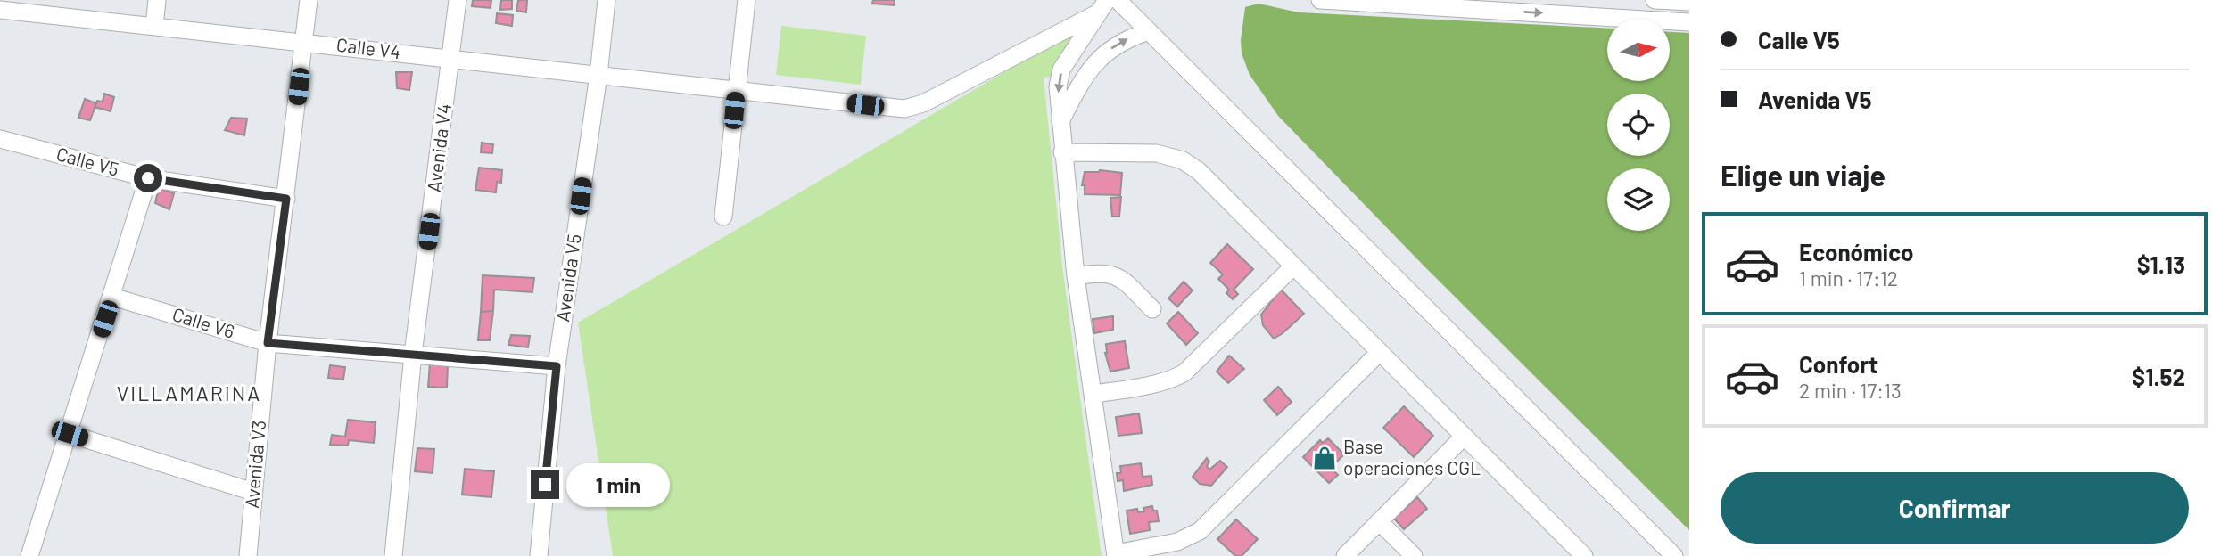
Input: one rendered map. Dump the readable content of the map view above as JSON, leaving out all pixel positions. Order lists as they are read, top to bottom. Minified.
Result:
{"streets":{"street":["Calle V4","Avenida V4","Calle V5","Avenida V5","Calle V6","Avenida V3"]},"crossings":[["Calle V4","Avenida V4"],["Calle V4","Avenida V5"],["Calle V4","Avenida V3"],["Avenida V4","Calle V6"],["Calle V5","Avenida V3"],["Avenida V5","Calle V6"],["Calle V6","Avenida V3"]],"districts":["VILLAMARINA"],"places":{"shop":["Base operaciones CGL"]},"north":"right","page":{"banner":["Calle V5","Avenida V5"],"heading":"Elige un viaje","list":[{"name":"Económico","note":"1 min · 17:12","value":"$1.13"},{"name":"Confort","note":"2 min · 17:13","value":"$1.52"}],"buttons":"Confirmar","bubble":"1 min"}}
